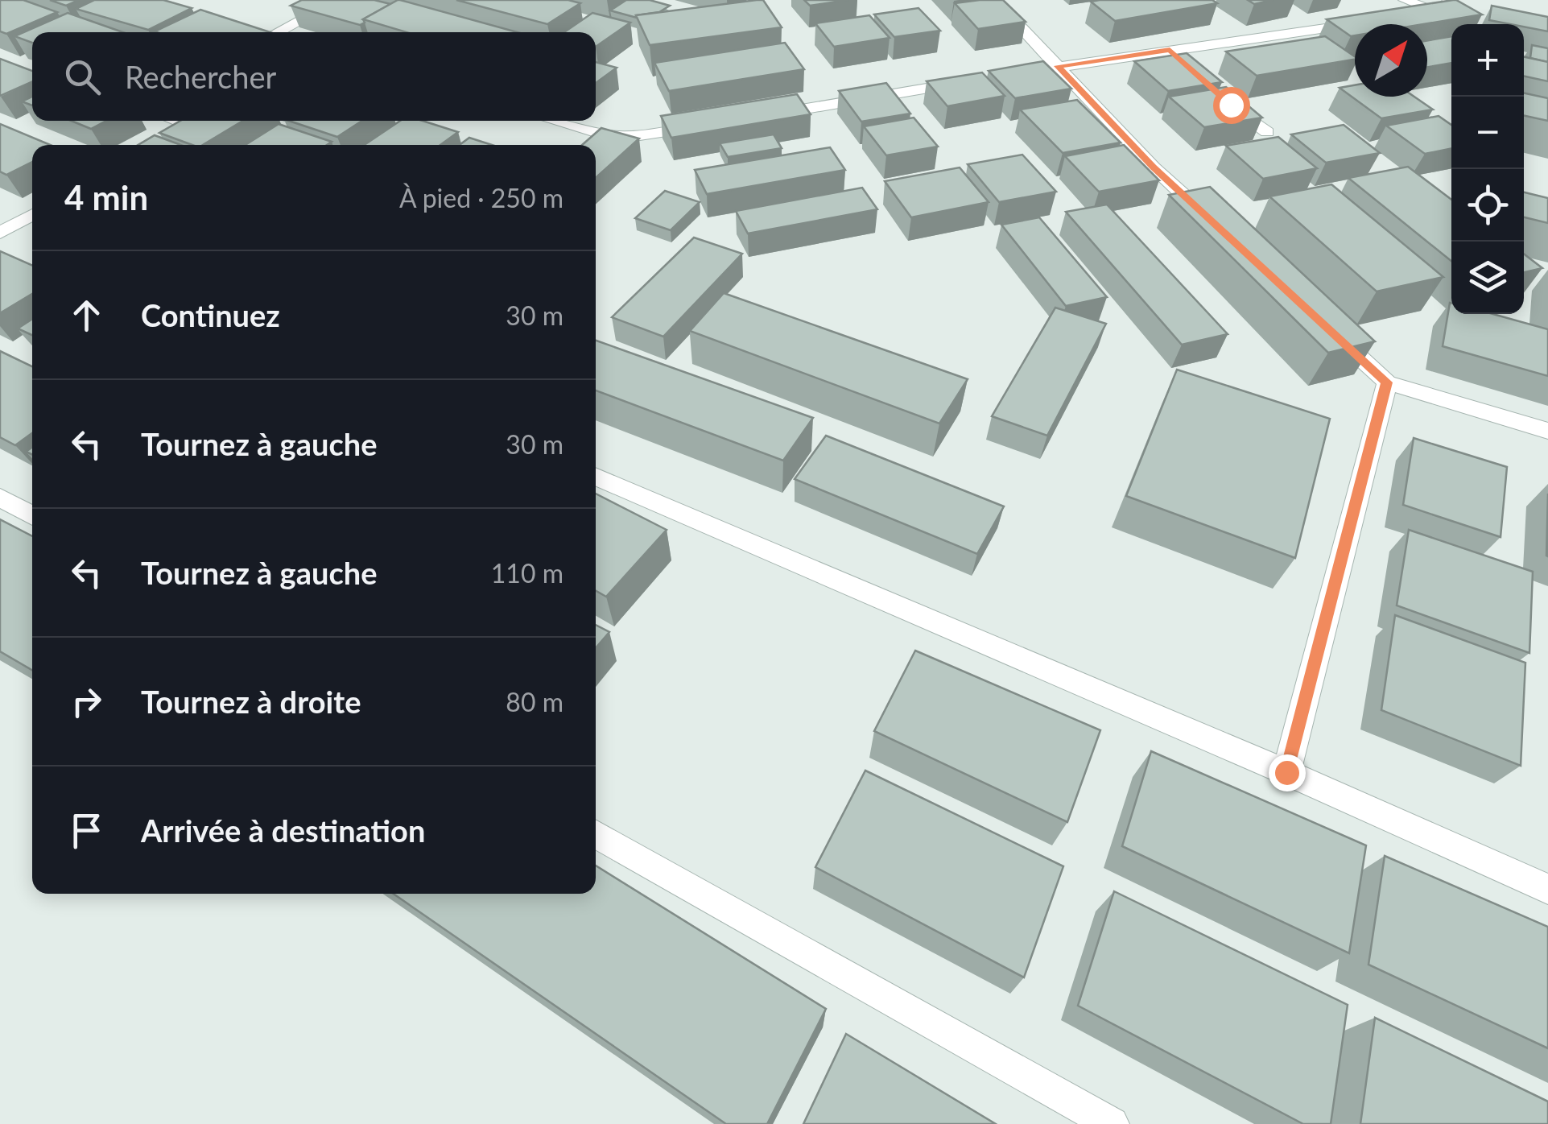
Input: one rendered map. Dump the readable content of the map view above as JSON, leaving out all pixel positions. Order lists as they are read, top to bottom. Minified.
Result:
{"north":"top right","page":{"map_buttons":["+","−"],"search":"Rechercher","heading":["4 min","À pied · 250 m"],"list":[["Continuez","30 m"],["Tournez à gauche","30 m"],["Tournez à gauche","110 m"],["Tournez à droite","80 m"],"Arrivée à destination"]}}
